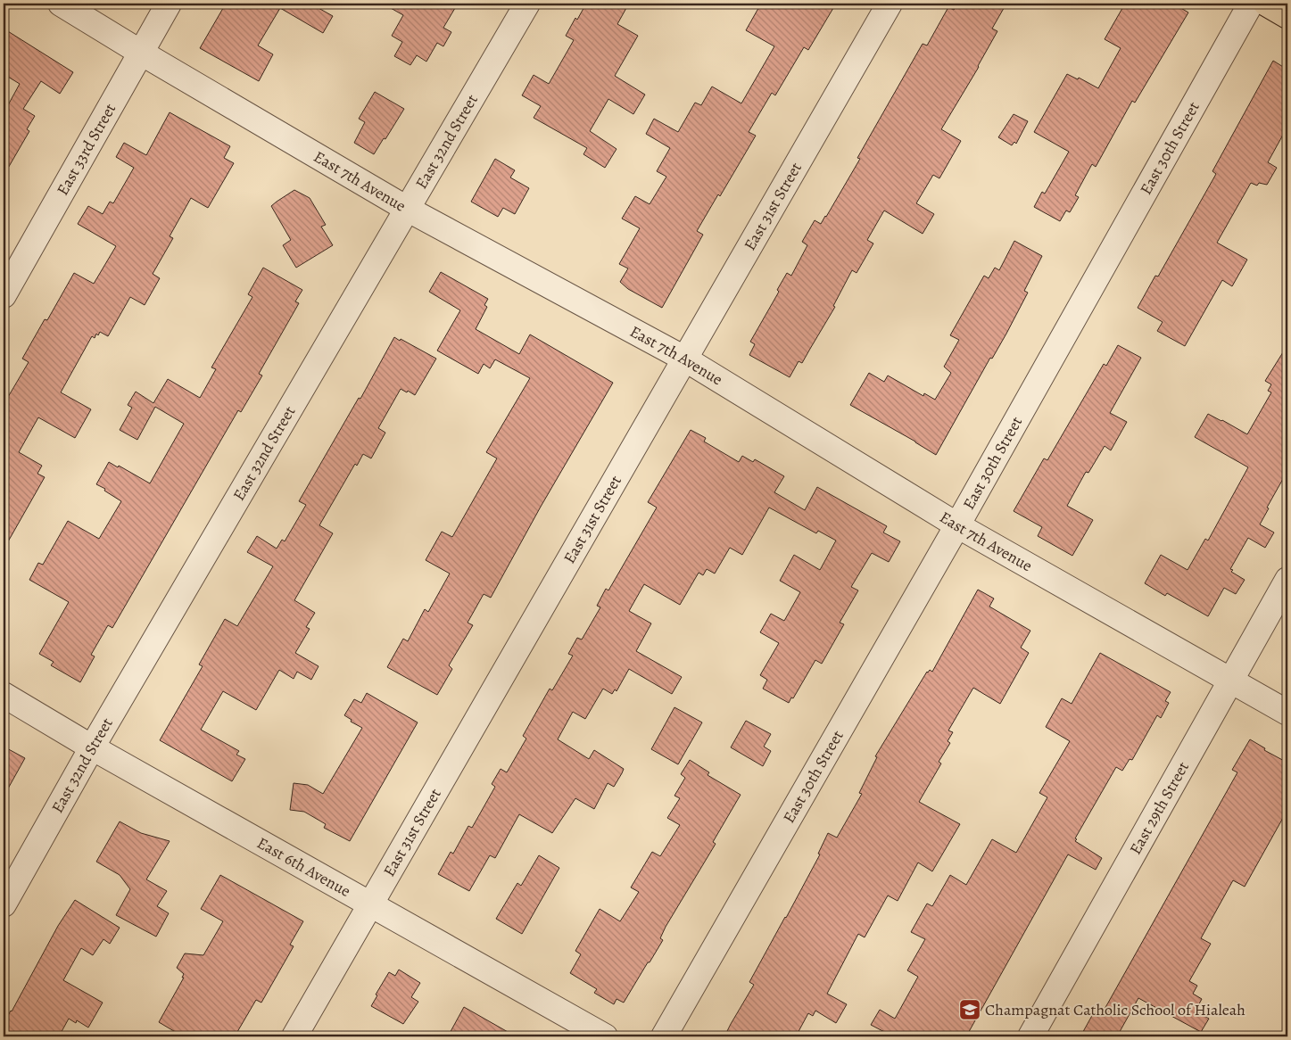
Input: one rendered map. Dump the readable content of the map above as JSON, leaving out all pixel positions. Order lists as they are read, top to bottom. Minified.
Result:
{"streets":{"street":["East 32nd Street","East 30th Street","East 33rd Street","East 7th Avenue","East 31st Street","East 29th Street","East 6th Avenue"]},"crossings":[["East 32nd Street","East 7th Avenue"],["East 32nd Street","East 6th Avenue"],["East 30th Street","East 7th Avenue"],["East 33rd Street","East 7th Avenue"],["East 7th Avenue","East 31st Street"],["East 7th Avenue","East 29th Street"],["East 31st Street","East 6th Avenue"]],"places":{"school or university":["Champagnat Catholic School of Hialeah"]}}
